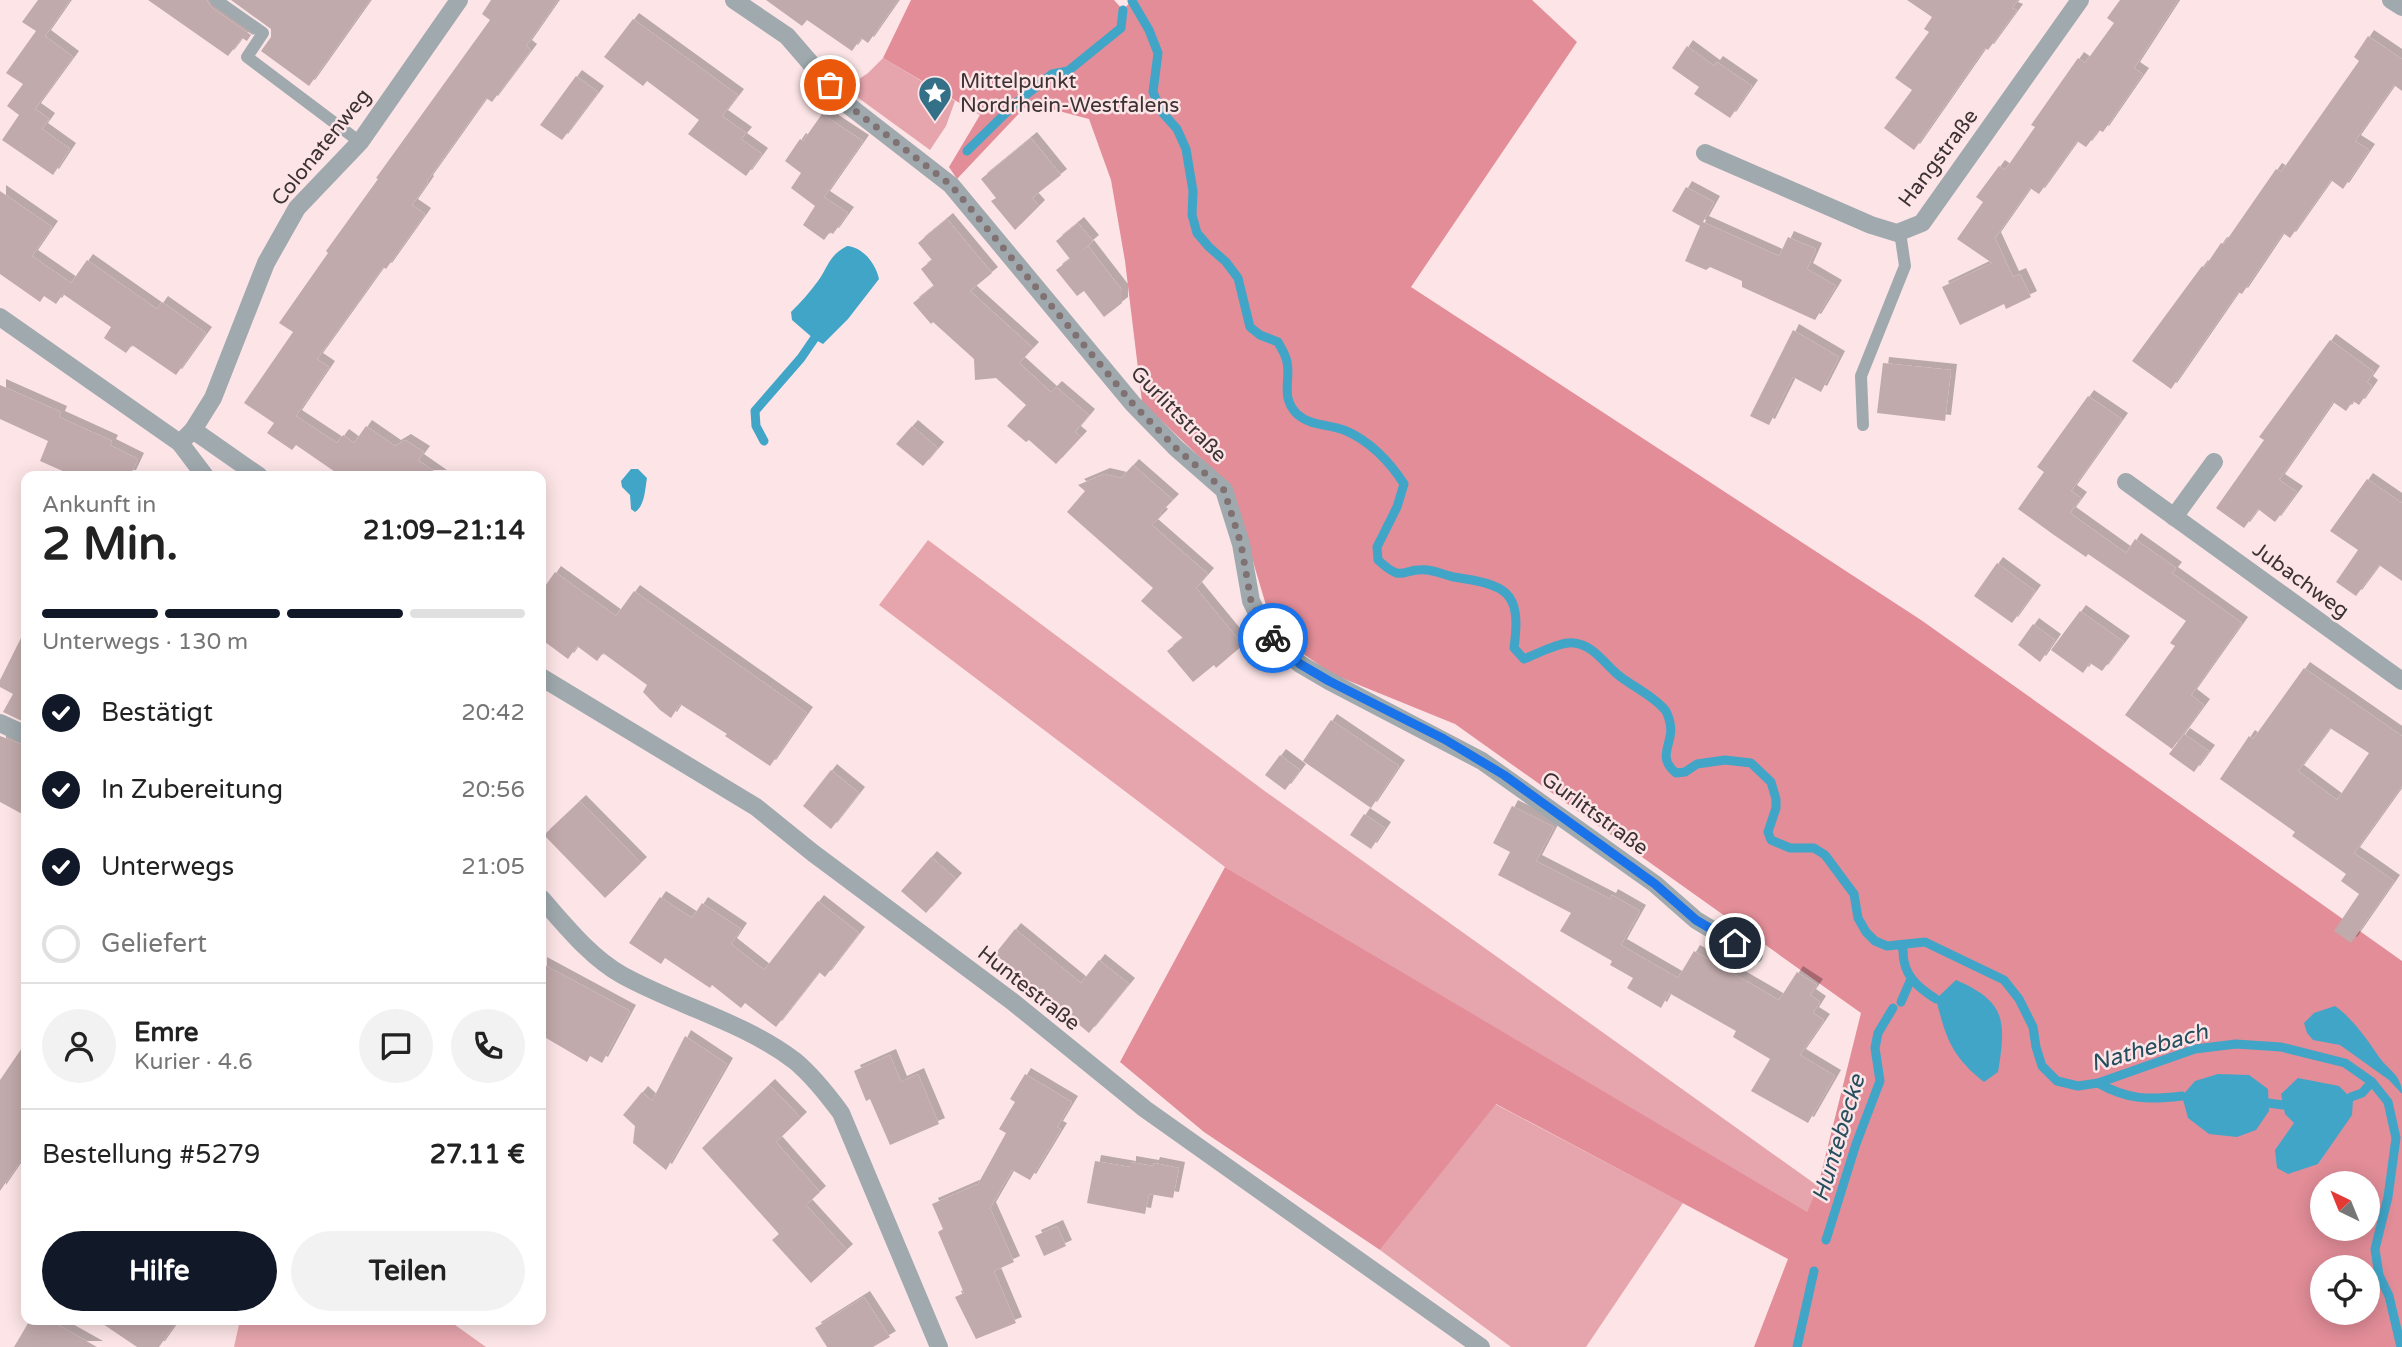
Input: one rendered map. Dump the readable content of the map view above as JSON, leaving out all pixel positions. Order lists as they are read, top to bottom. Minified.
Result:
{"streets":{"street":["Colonatenweg","Hangstraße","Gurlittstraße","Jubachweg","Huntestraße"]},"water":["Nathebach","Huntebecke"],"places":{"place":["Mittelpunkt Nordrhein-Westfalens"]},"north":"top left","page":{"heading":["2 Min.","Ankunft in","21:09–21:14"],"panel":["Emre","Kurier · 4.6","Bestellung #5279","27.11 €"],"bar":"Unterwegs · 130 m","list":[["Bestätigt","20:42"],["In Zubereitung","20:56"],["Unterwegs","21:05"],"Geliefert"],"buttons":["Hilfe","Teilen"]}}
